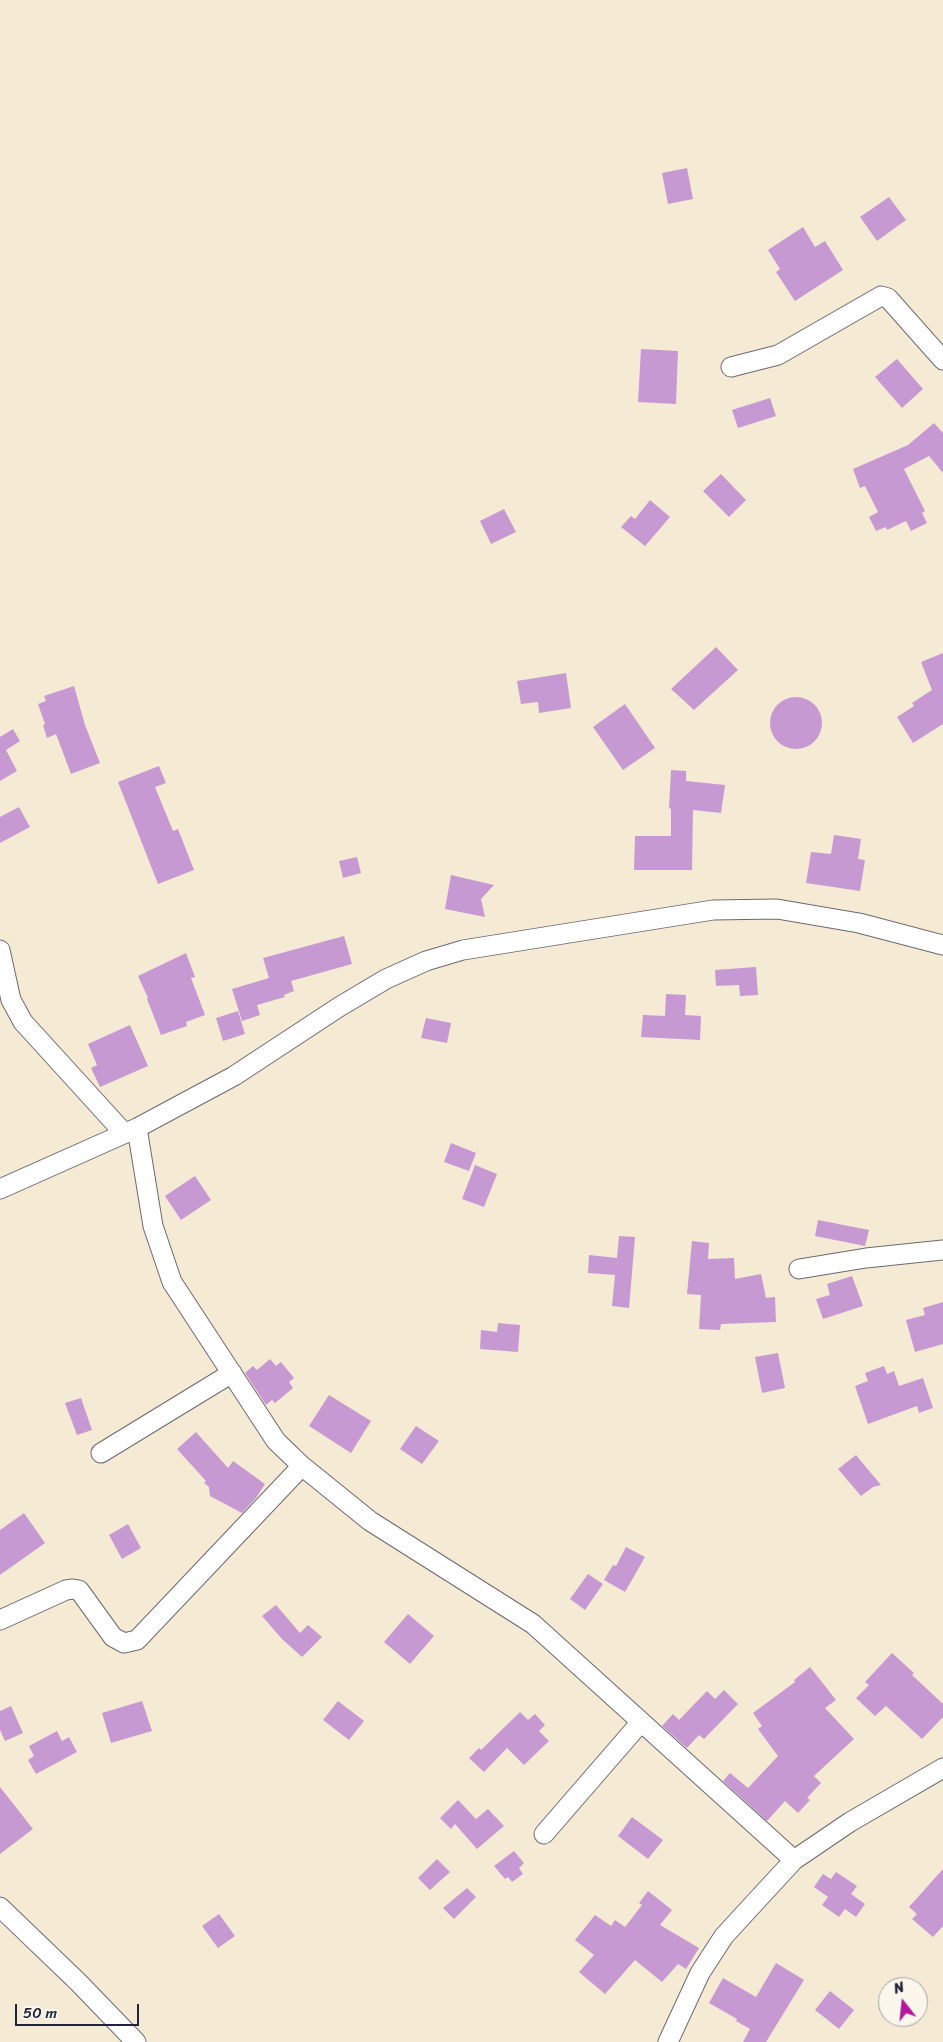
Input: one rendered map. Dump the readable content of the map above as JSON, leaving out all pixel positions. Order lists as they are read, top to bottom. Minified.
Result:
{"scale_bar":"50 m","north":"top"}
